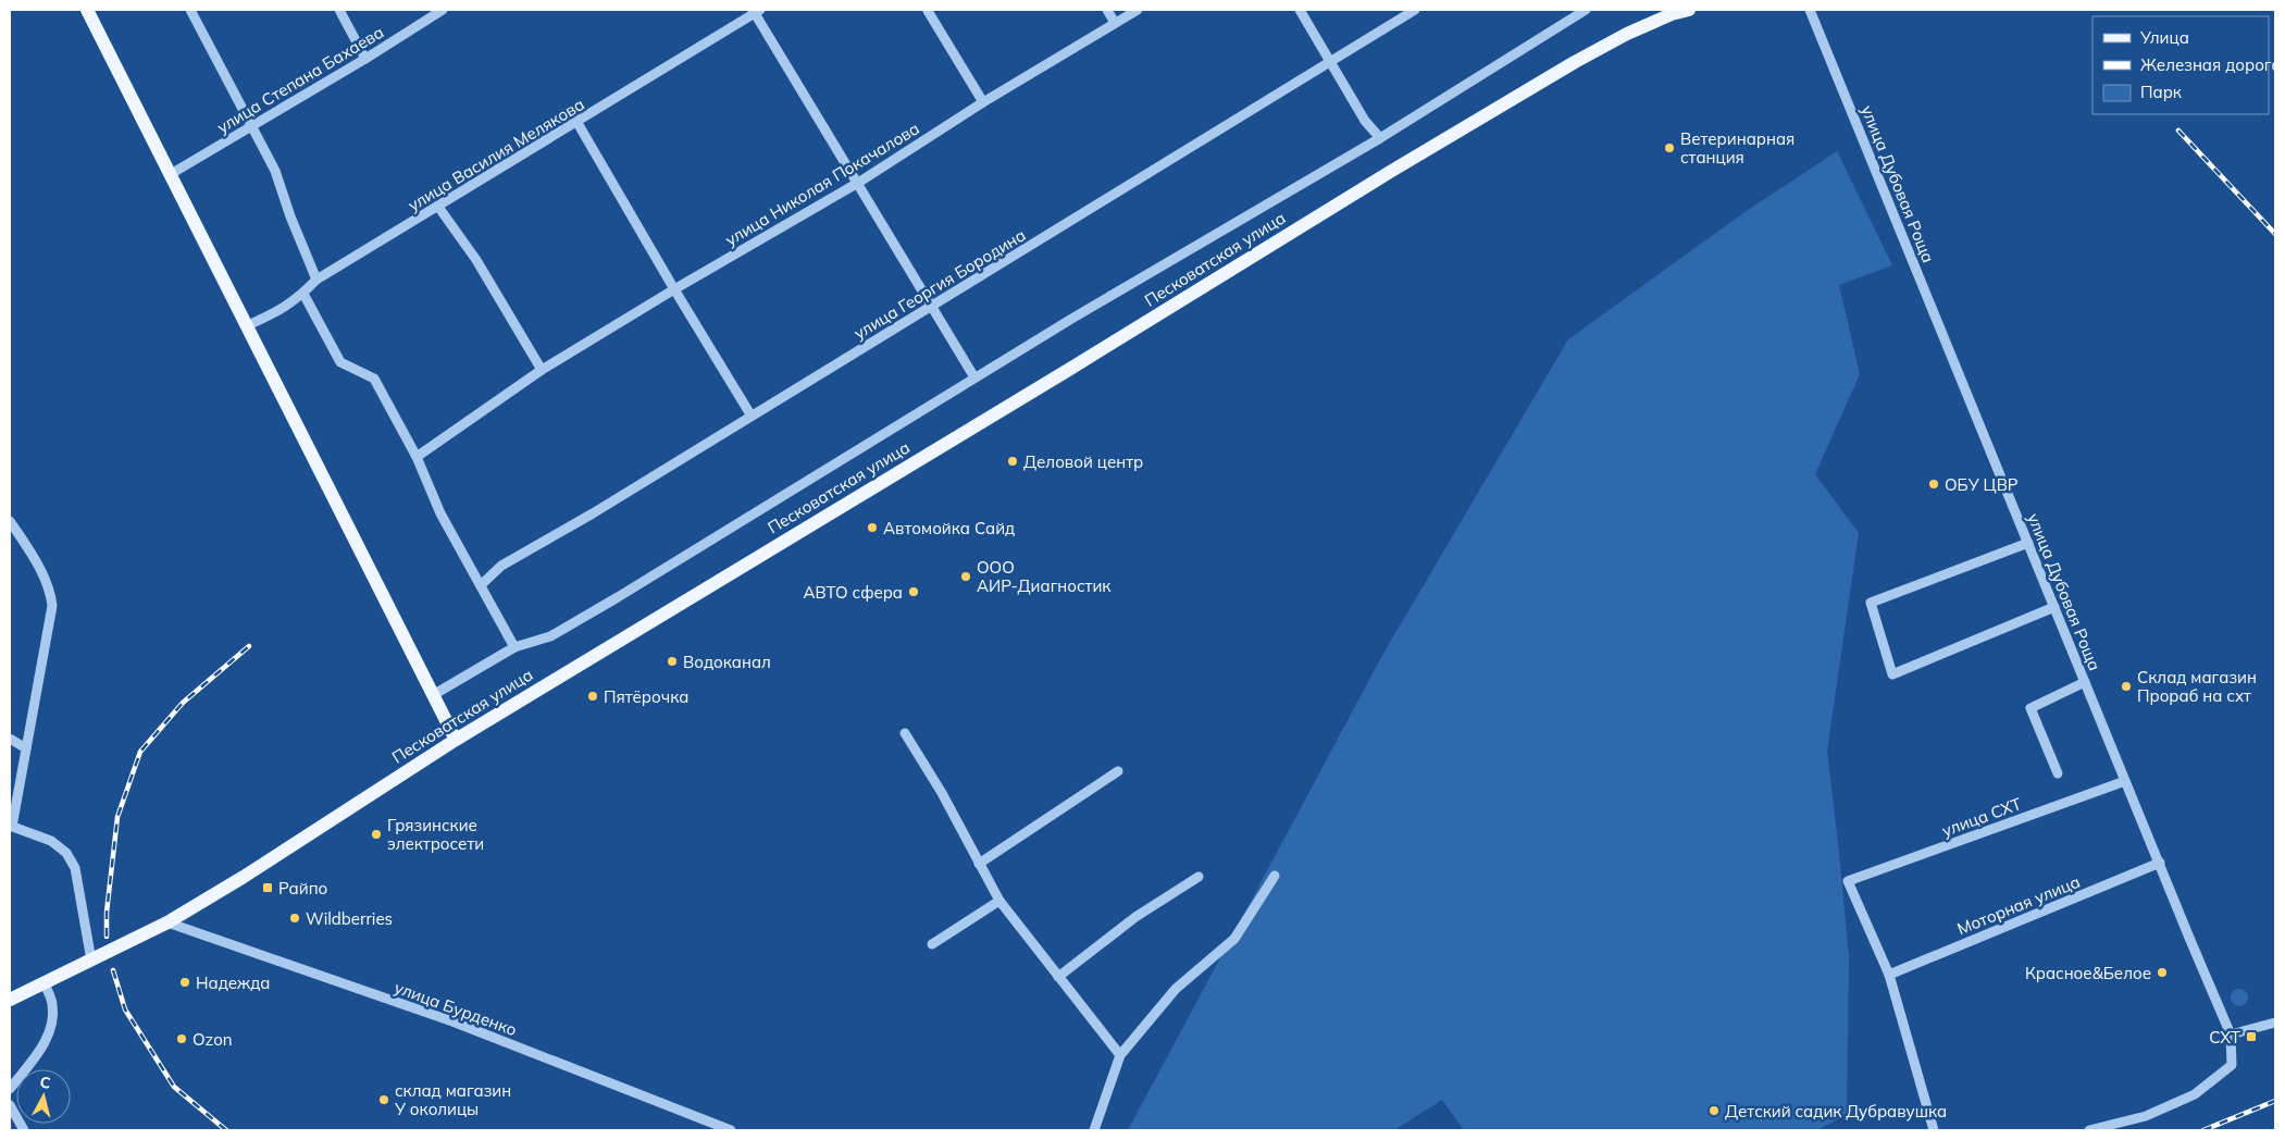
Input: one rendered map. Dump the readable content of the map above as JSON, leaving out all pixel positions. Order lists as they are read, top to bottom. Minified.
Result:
{"streets":{"main road":["Песковатская улица"],"street":["улица Степана Бахаева","улица Василия Мелякова","улица Николая Покачалова","улица Дубовая Роща","улица Георгия Бородина","улица СХТ","Моторная улица","улица Бурденко"]},"crossings":[["улица Дубовая Роща","улица СХТ"],["улица Дубовая Роща","Моторная улица"],["Песковатская улица","улица Бурденко"],["улица СХТ","Моторная улица"]],"places":{"other":["Ветеринарная станция","Деловой центр","ОБУ ЦВР","Автомойка Сайд","ООО АИР-Диагностик","АВТО сфера","Водоканал","Склад магазин Прораб на схт","Пятёрочка","Грязинские электросети","Wildberries","Красное&Белое","Надежда","Ozon","склад магазин У околицы","Детский садик Дубравушка"],"transit":["Райпо","СХТ"]},"legend":["Улица","Железная дорога","Парк"],"north":"top"}
